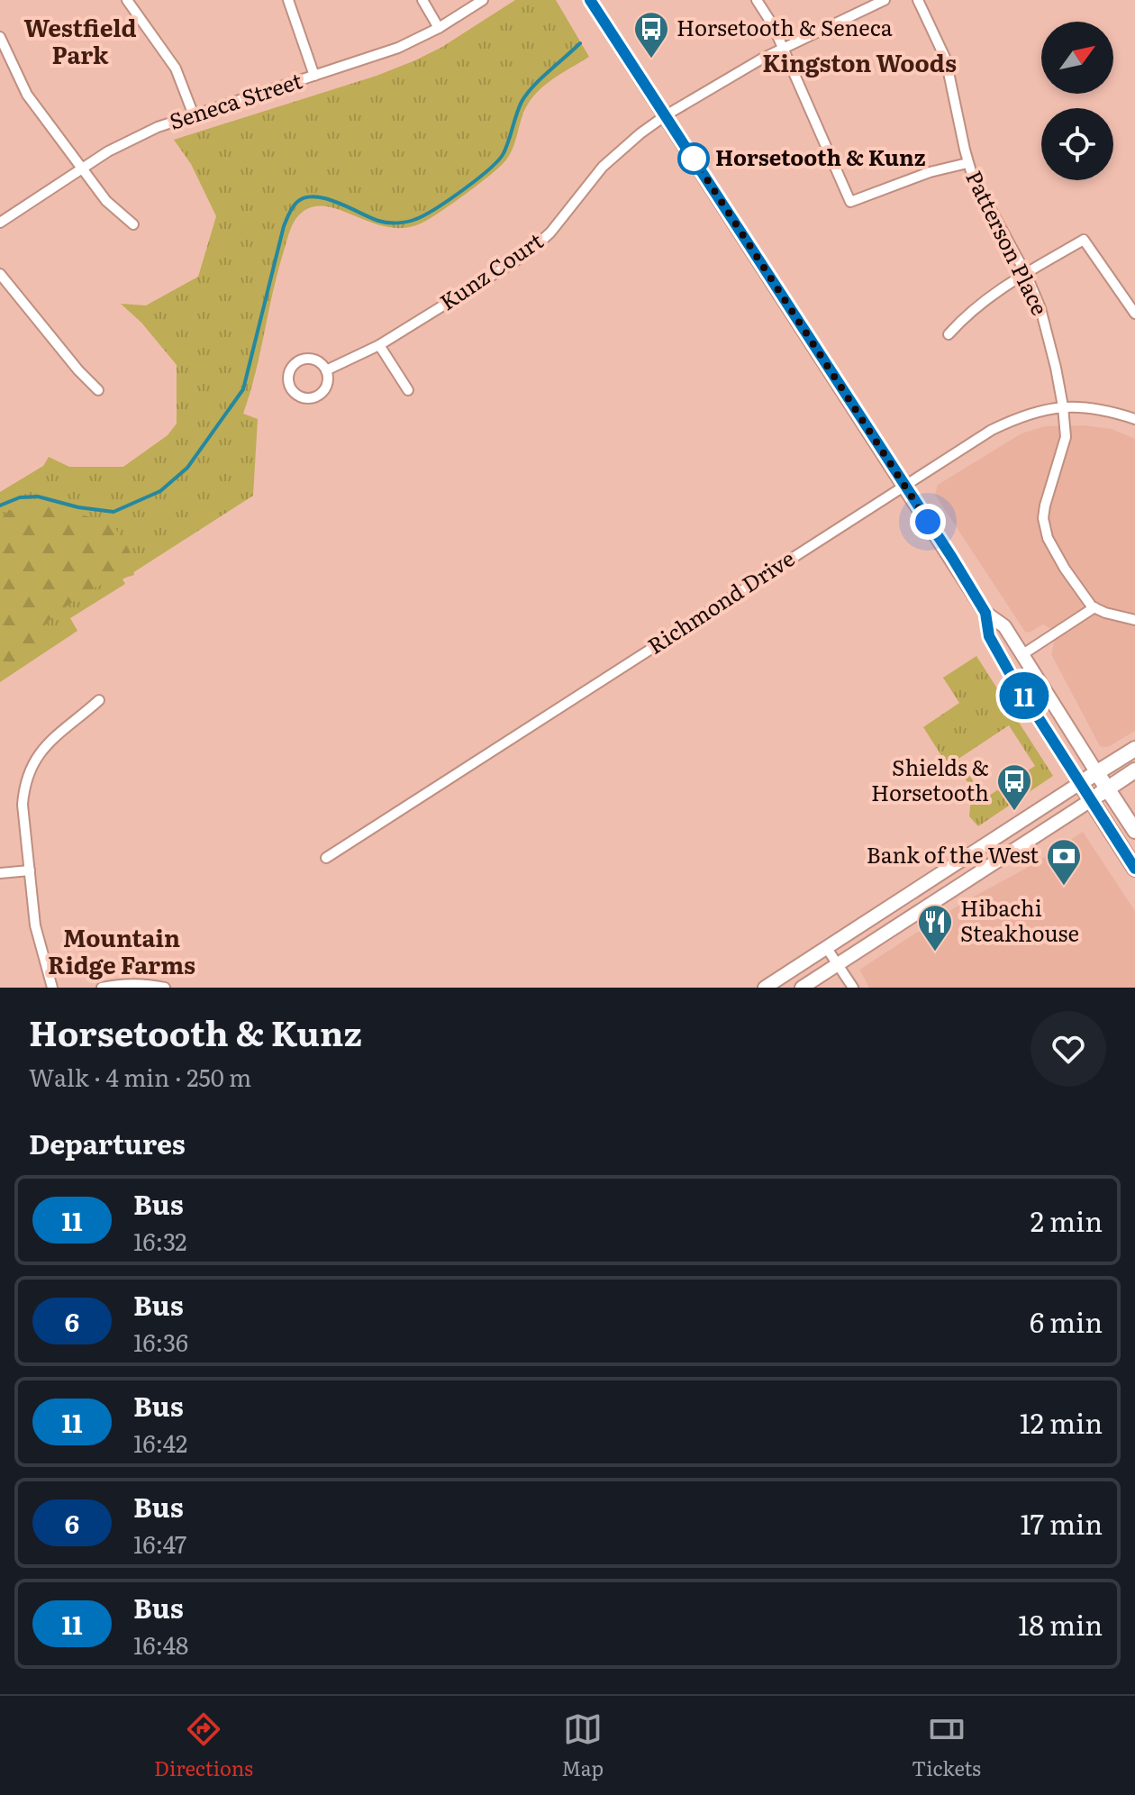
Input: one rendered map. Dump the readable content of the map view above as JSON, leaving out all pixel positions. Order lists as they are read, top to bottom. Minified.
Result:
{"streets":{"street":["Seneca Street","Patterson Place","Kunz Court","Richmond Drive"]},"crossings":[["Patterson Place","Richmond Drive"]],"districts":["Westfield Park","Kingston Woods","Mountain Ridge Farms"],"places":{"bus stop":["Horsetooth & Seneca","Shields & Horsetooth"],"other":["Horsetooth & Kunz"],"bank":["Bank of the West"],"restaurant":["Hibachi Steakhouse"]},"lines":["bus line 11"],"north":"top right","page":{"on_map":"11","heading":[["Horsetooth & Kunz","Walk · 4 min · 250 m"],"Departures"],"list":[{"mark":"11","name":"Bus","note":"16:32","value":"2 min"},{"mark":"6","name":"Bus","note":"16:36","value":"6 min"},{"mark":"11","name":"Bus","note":"16:42","value":"12 min"},{"mark":"6","name":"Bus","note":"16:47","value":"17 min"},{"mark":"11","name":"Bus","note":"16:48","value":"18 min"}],"tabs":["Directions","Map","Tickets"]}}
